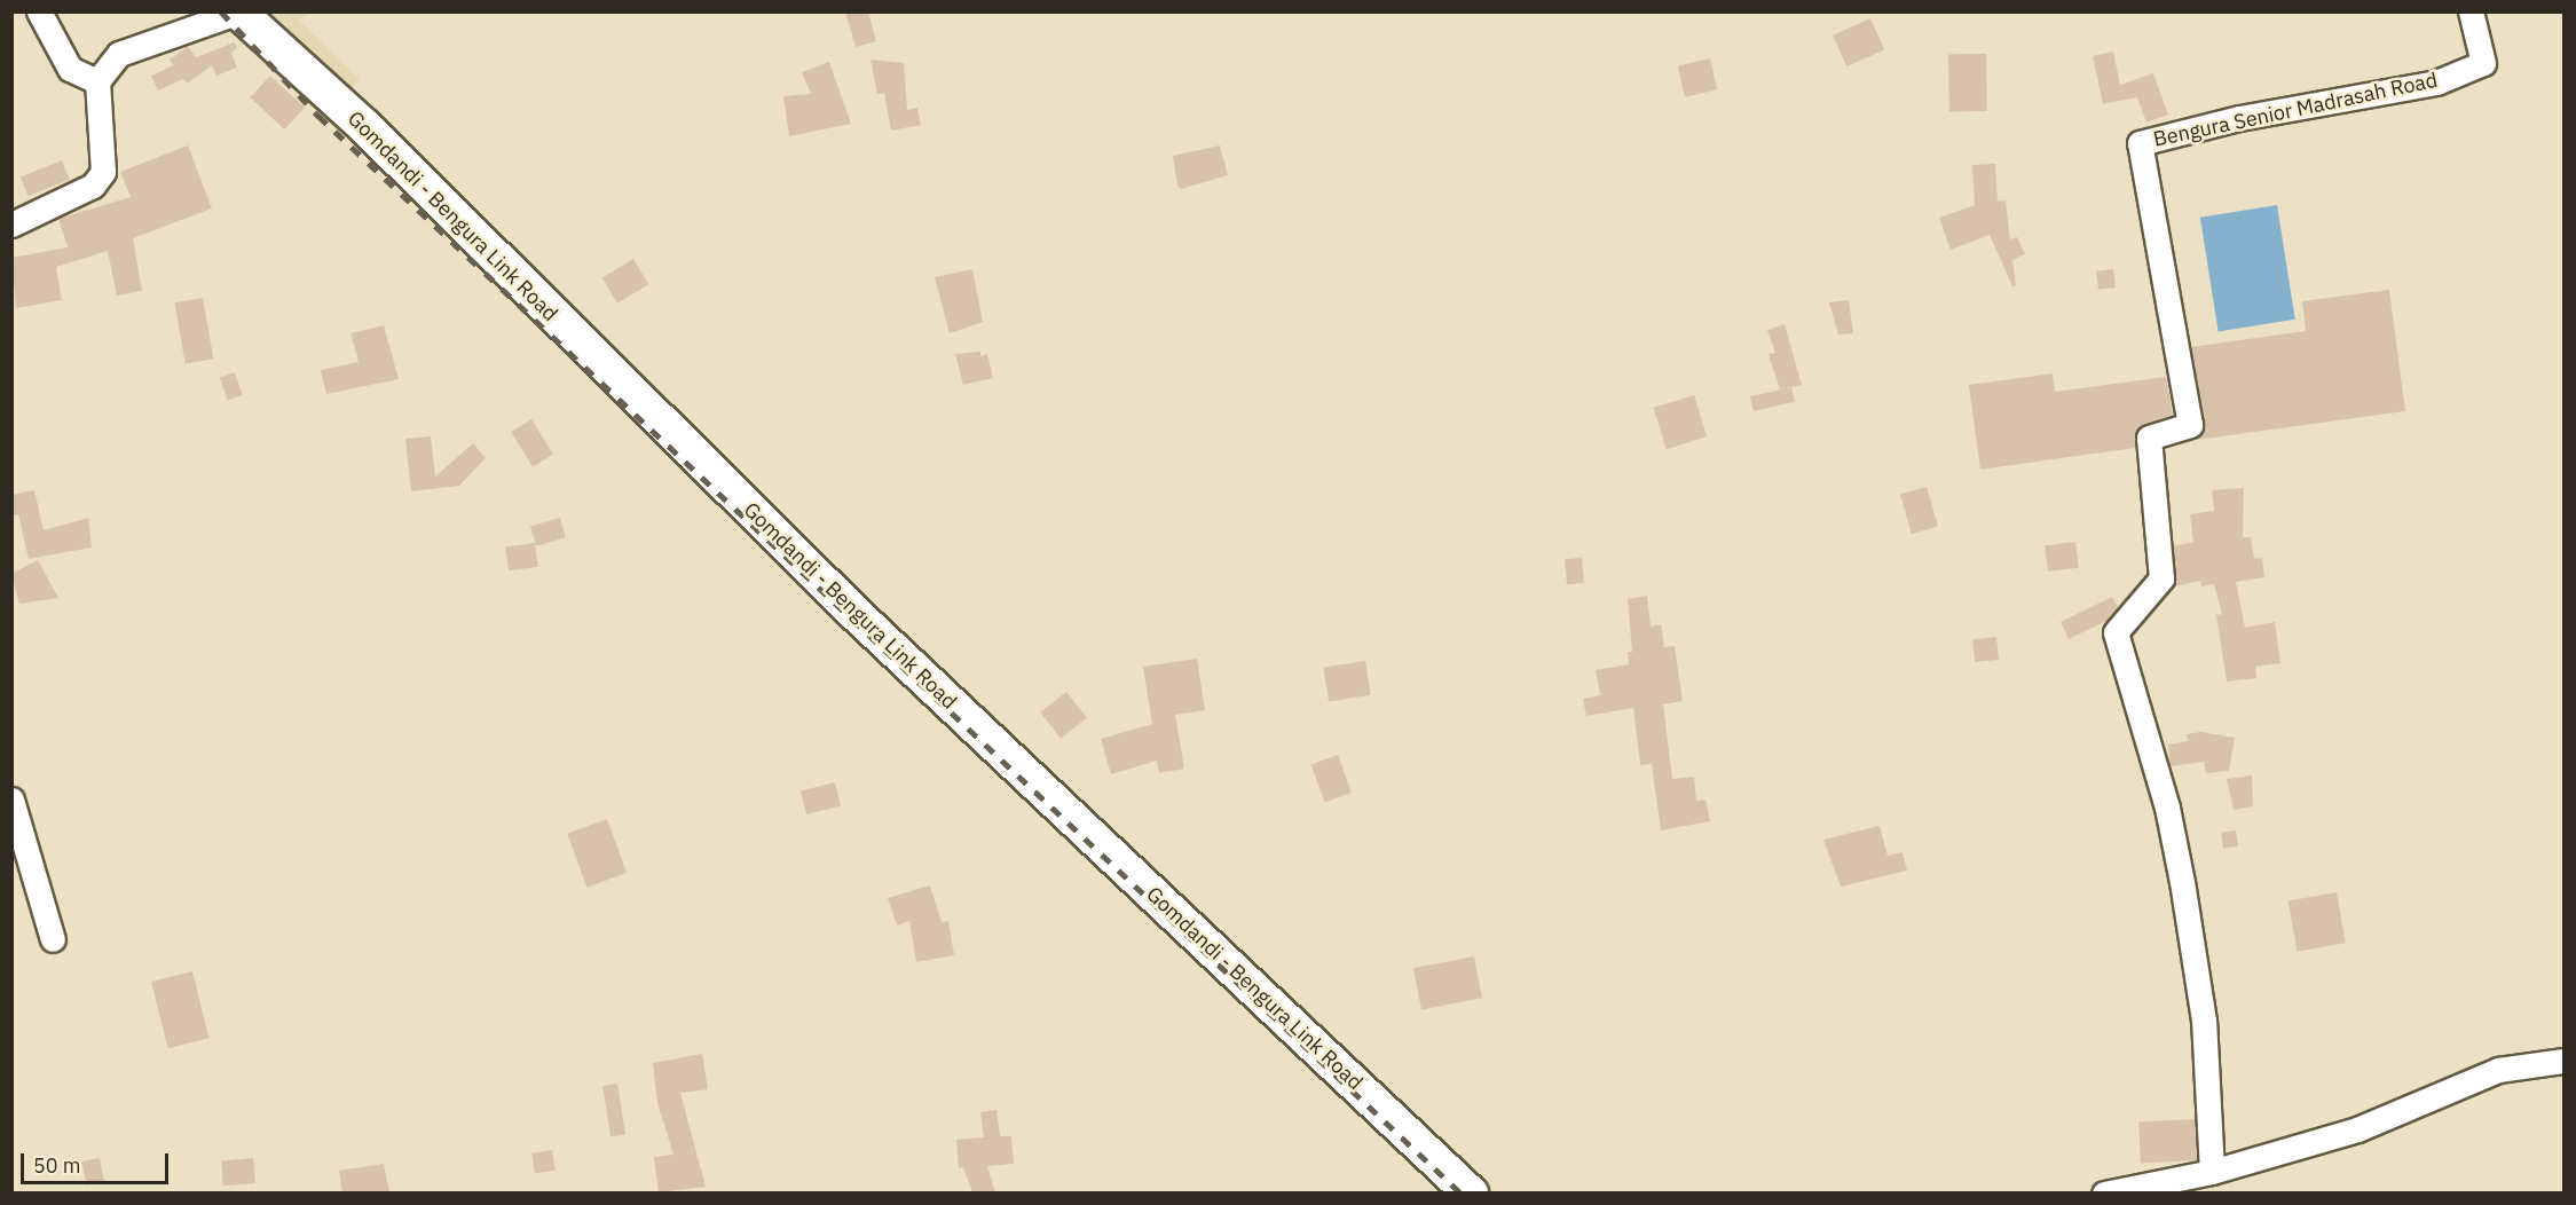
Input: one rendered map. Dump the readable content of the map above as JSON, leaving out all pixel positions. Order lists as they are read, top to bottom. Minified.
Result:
{"streets":{"main road":["Gomdandi - Bengura Link Road"],"street":["Bengura Senior Madrasah Road"]},"scale_bar":"50 m"}
